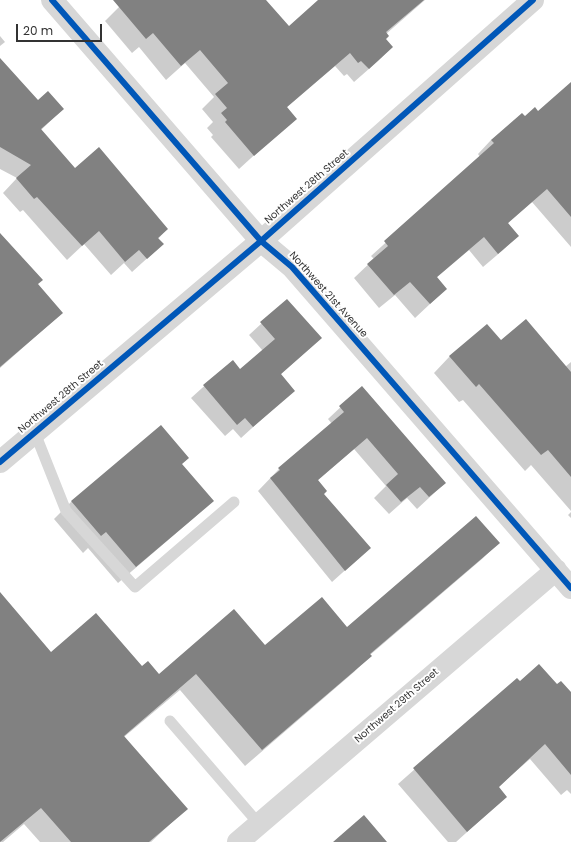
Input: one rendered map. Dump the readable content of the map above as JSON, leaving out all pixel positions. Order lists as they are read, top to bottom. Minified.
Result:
{"streets":{"street":["Northwest 28th Street","Northwest 21st Avenue","Northwest 29th Street"]},"crossings":[["Northwest 28th Street","Northwest 21st Avenue"],["Northwest 21st Avenue","Northwest 29th Street"]],"scale_bar":"20 m"}
